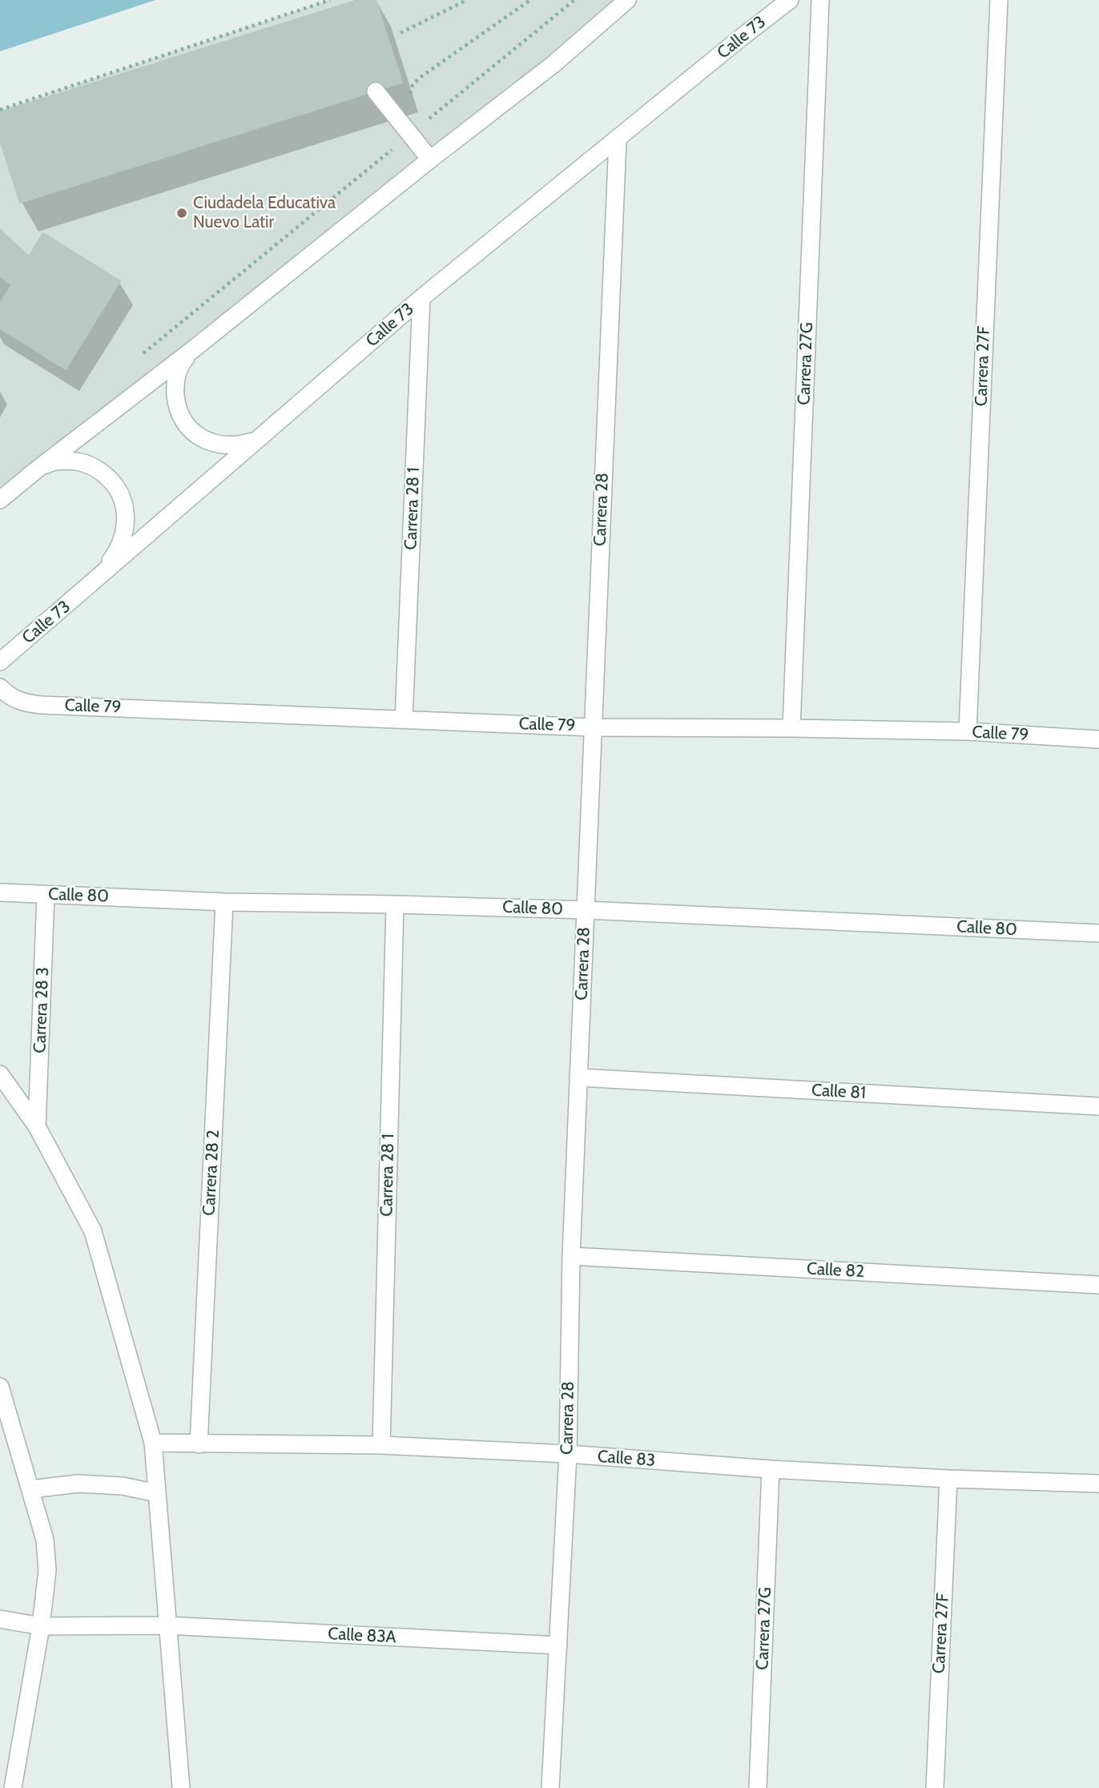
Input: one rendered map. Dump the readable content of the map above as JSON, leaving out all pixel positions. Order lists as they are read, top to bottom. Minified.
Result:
{"streets":{"street":["Calle 73","Carrera 27G","Carrera 27F","Carrera 28 1","Carrera 28","Calle 79","Calle 80","Carrera 28 3","Calle 81","Carrera 28 2","Calle 82","Calle 83","Calle 83A"]},"crossings":[["Calle 73","Carrera 28 1"],["Calle 73","Carrera 28"],["Carrera 27G","Calle 79"],["Carrera 27G","Calle 83"],["Carrera 27F","Calle 79"],["Carrera 27F","Calle 83"],["Carrera 28 1","Calle 79"],["Carrera 28 1","Calle 80"],["Carrera 28 1","Calle 83"],["Carrera 28","Calle 79"],["Carrera 28","Calle 80"],["Carrera 28","Calle 81"],["Carrera 28","Calle 82"],["Carrera 28","Calle 83"],["Carrera 28","Calle 83A"],["Calle 80","Carrera 28 3"],["Calle 80","Carrera 28 2"],["Carrera 28 2","Calle 83"]],"places":["Ciudadela Educativa Nuevo Latir"]}
